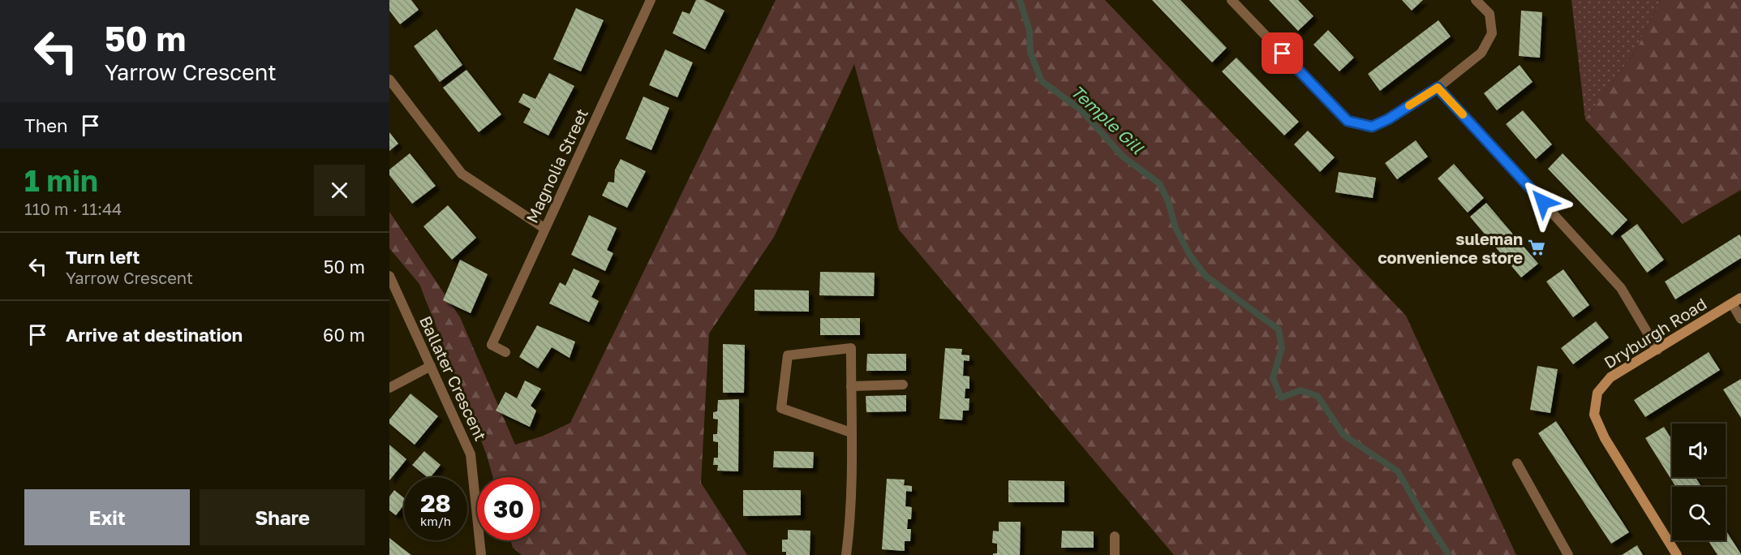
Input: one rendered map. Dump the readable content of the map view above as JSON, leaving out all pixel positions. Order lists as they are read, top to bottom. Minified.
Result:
{"streets":{"street":["Magnolia Street","Dryburgh Road","Ballater Crescent"]},"water":["Temple Gill"],"places":{"supermarket":["suleman convenience store"]},"page":{"turn":["50 m","Yarrow Crescent"],"then":"Then","heading":["1 min","110 m · 11:44"],"list":[{"name":"Turn left","note":"Yarrow Crescent","value":"50 m"},{"name":"Arrive at destination","value":"60 m"}],"speed":"28 km/h","limit":"30","buttons":["Exit","Share"]}}
